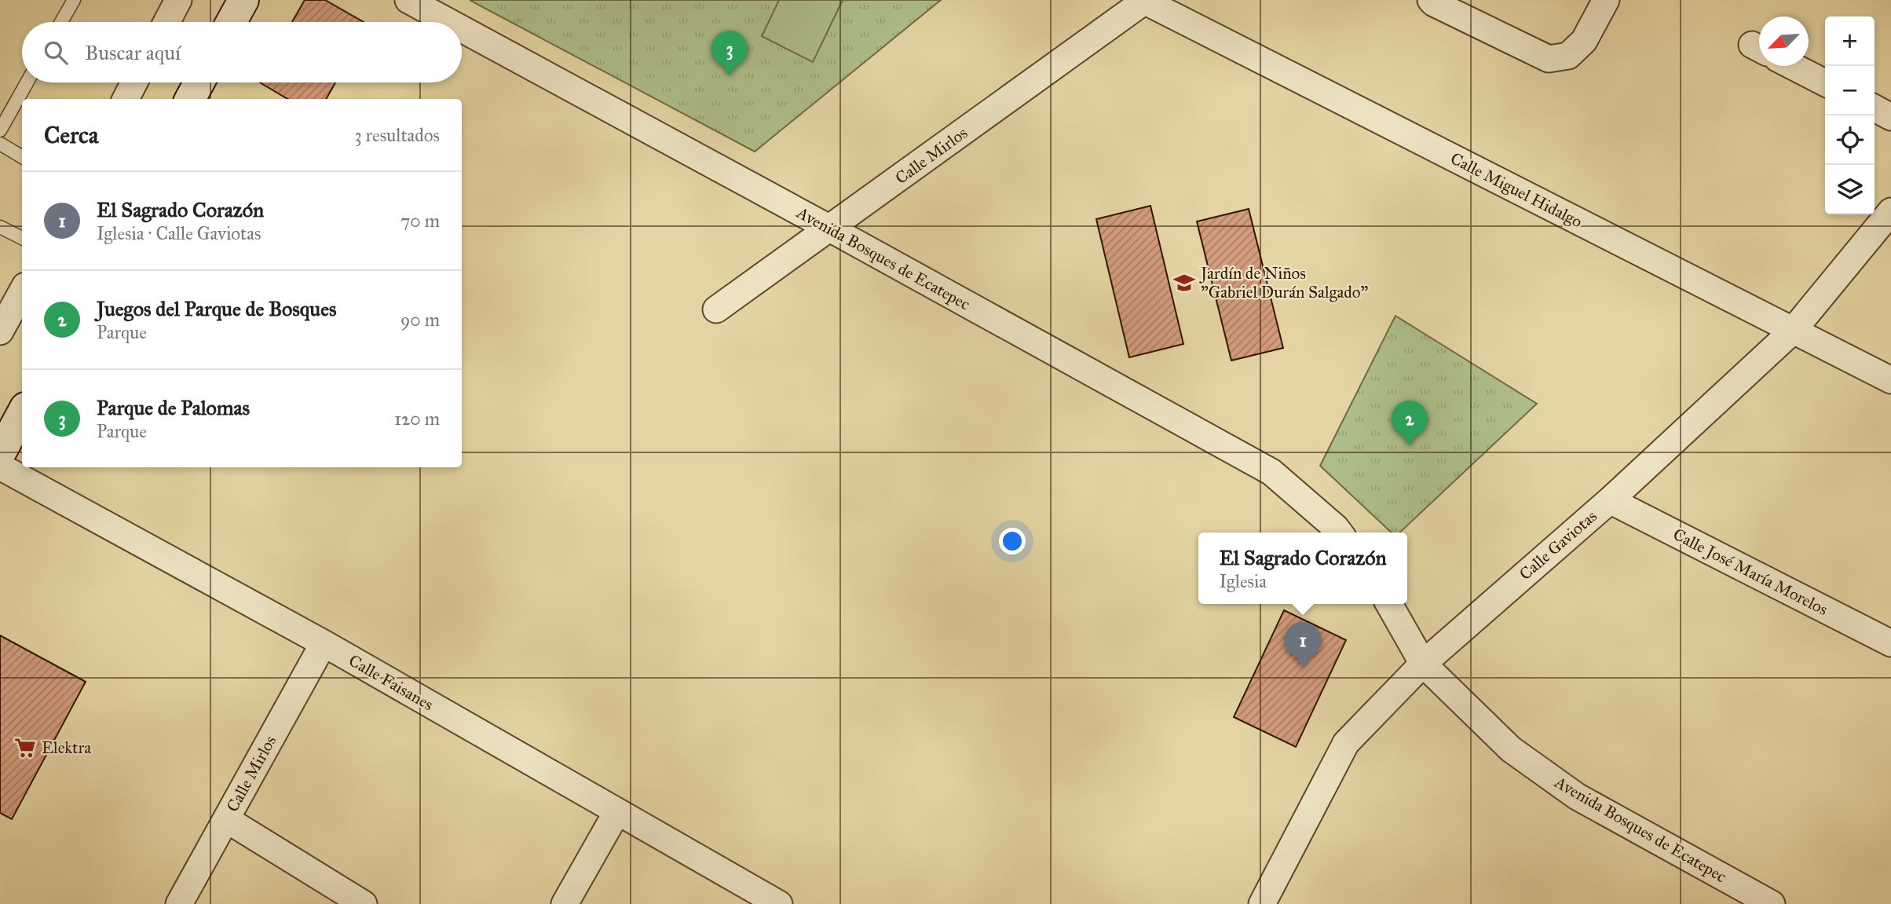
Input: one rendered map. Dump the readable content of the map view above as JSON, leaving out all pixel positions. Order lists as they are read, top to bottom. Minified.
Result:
{"streets":{"street":["Calle Mirlos","Calle Miguel Hidalgo","Avenida Bosques de Ecatepec","Calle Gaviotas","Calle José María Morelos","Calle Faisanes"]},"crossings":[["Calle Mirlos","Calle Miguel Hidalgo"],["Calle Mirlos","Avenida Bosques de Ecatepec"],["Calle Mirlos","Calle Faisanes"],["Calle Miguel Hidalgo","Calle Gaviotas"],["Avenida Bosques de Ecatepec","Calle Gaviotas"],["Calle Gaviotas","Calle José María Morelos"]],"places":{"school or university":["Jardín de Niños \"Gabriel Durán Salgado\""],"supermarket":["Elektra"]},"north":"bottom left","page":{"map_buttons":["+","−"],"search":"Buscar aquí","pins":["3","2","1"],"heading":["Cerca","3 resultados"],"list":[{"mark":"1","name":"El Sagrado Corazón","note":"Iglesia · Calle Gaviotas","value":"70 m"},{"mark":"2","name":"Juegos del Parque de Bosques","note":"Parque","value":"90 m"},{"mark":"3","name":"Parque de Palomas","note":"Parque","value":"120 m"}],"popup":["El Sagrado Corazón","Iglesia"]}}
